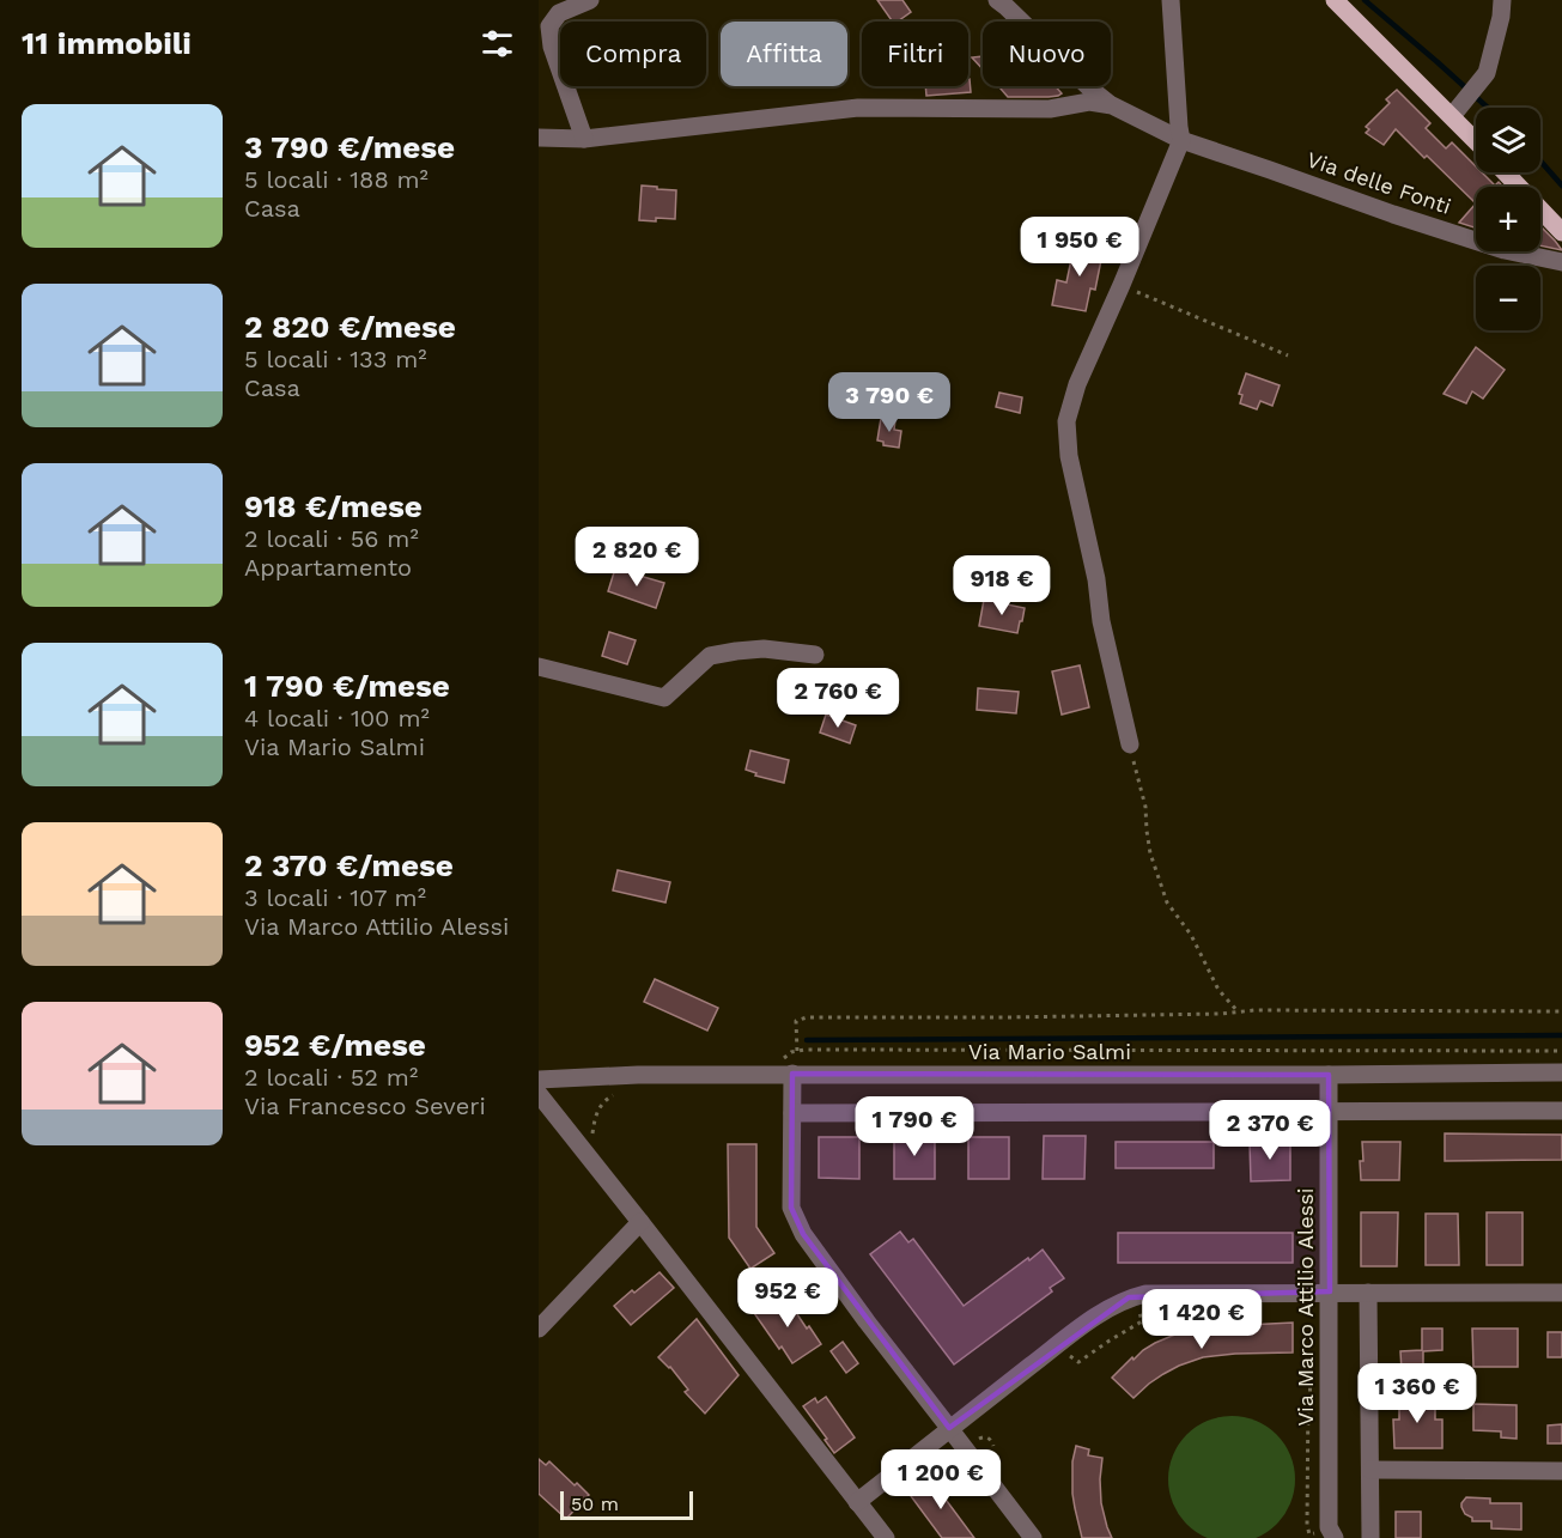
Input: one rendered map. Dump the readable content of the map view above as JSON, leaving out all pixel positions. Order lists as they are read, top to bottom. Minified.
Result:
{"streets":{"street":["Via delle Fonti","Via Mario Salmi","Via Marco Attilio Alessi"]},"crossings":[["Via Mario Salmi","Via Marco Attilio Alessi"]],"scale_bar":"50 m","page":{"heading":"11 immobili","chip":["Compra","Affitta","Filtri","Nuovo"],"list":[{"name":"3 790 €/mese","note":"5 locali · 188 m² · Casa"},{"name":"2 820 €/mese","note":"5 locali · 133 m² · Casa"},{"name":"918 €/mese","note":"2 locali · 56 m² · Appartamento"},{"name":"1 790 €/mese","note":"4 locali · 100 m² · Via Mario Salmi"},{"name":"2 370 €/mese","note":"3 locali · 107 m² · Via Marco Attilio Alessi"},{"name":"952 €/mese","note":"2 locali · 52 m² · Via Francesco Severi"}],"map_buttons":["+","−"],"price":["1 950 €","3 790 €","2 820 €","918 €","2 760 €","1 790 €","2 370 €","952 €","1 420 €","1 360 €","1 200 €"],"scale":"50 m"}}
